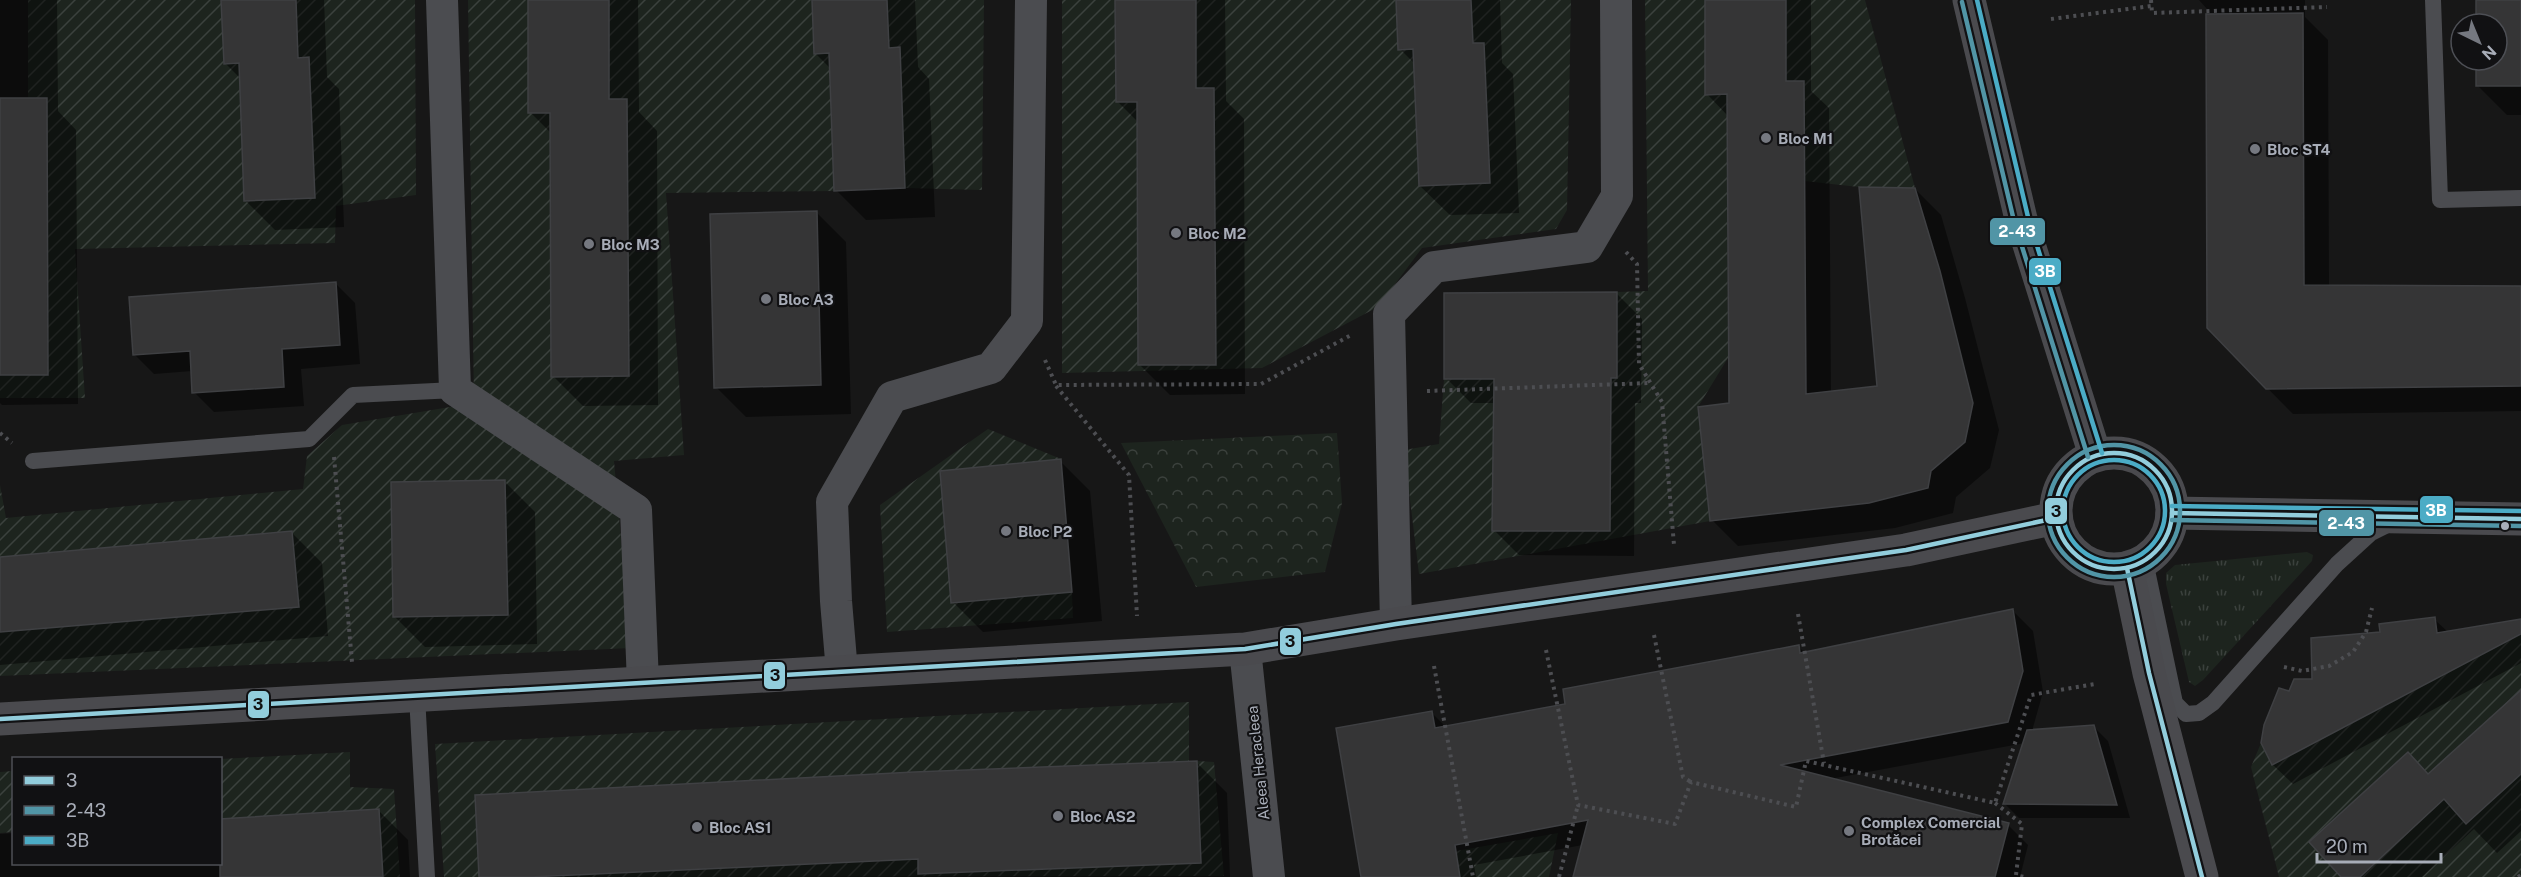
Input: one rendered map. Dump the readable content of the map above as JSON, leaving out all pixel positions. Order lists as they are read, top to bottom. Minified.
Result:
{"streets":{"street":["Aleea Heracleea"]},"places":["Bloc M1","Bloc ST4","Bloc M2","Bloc M3","Bloc A3","Bloc P2","Bloc AS2","Bloc AS1","Complex Comercial Brotăcei"],"lines":["transit line 3B","transit line 2-43","transit line 3"],"legend":["3","2-43","3B"],"scale_bar":"20 m","north":"bottom right"}
